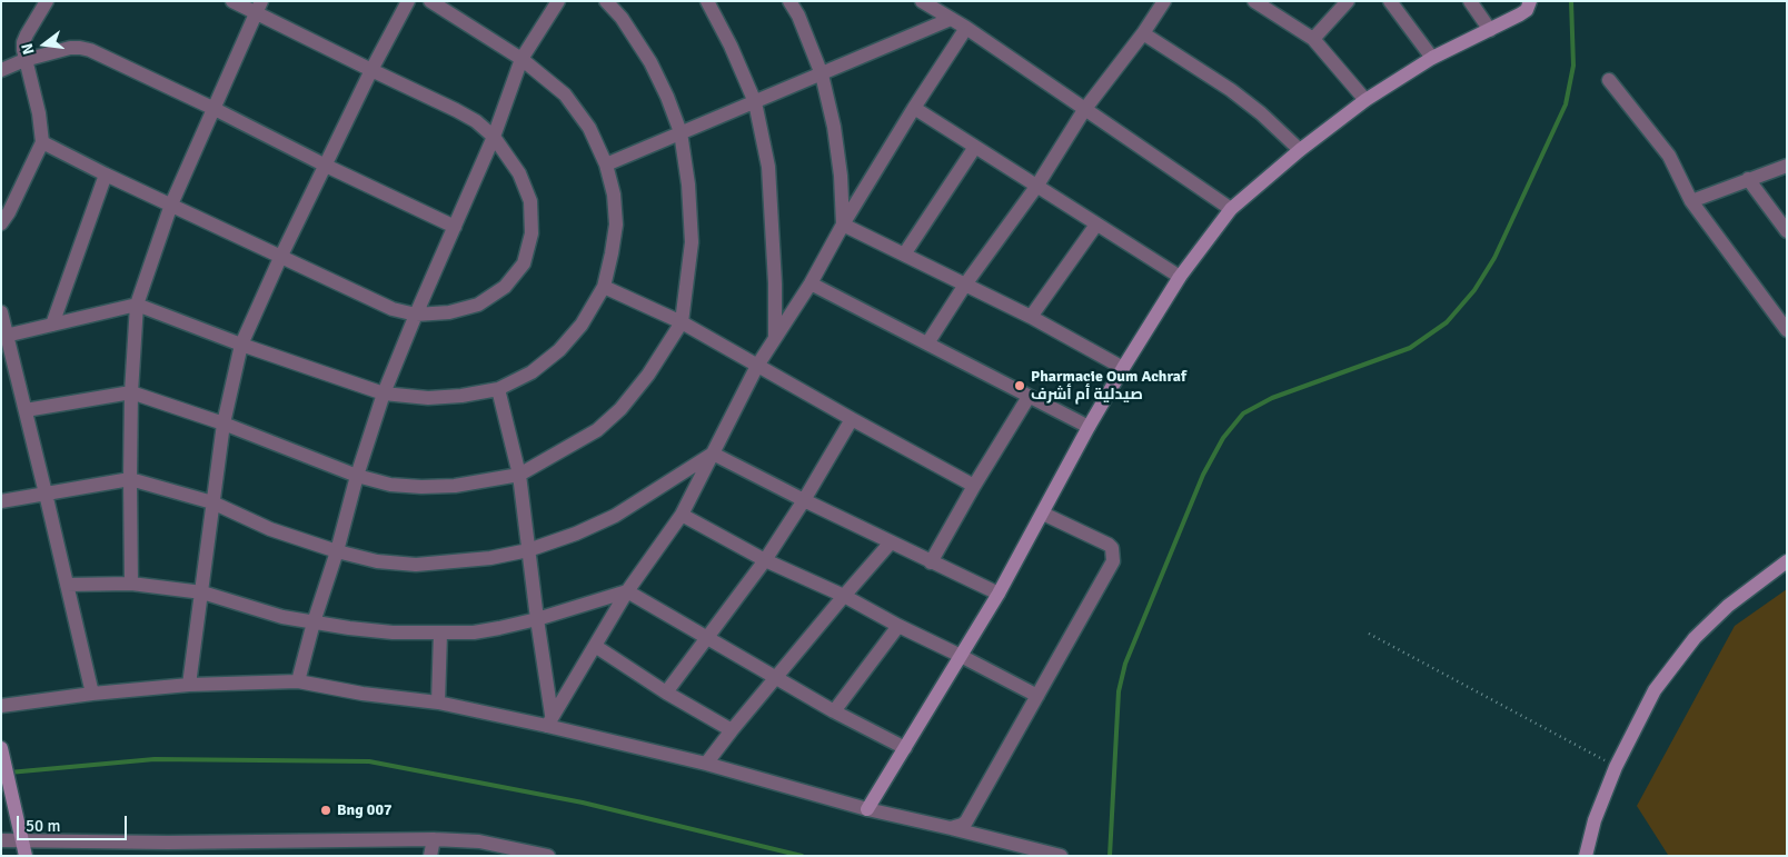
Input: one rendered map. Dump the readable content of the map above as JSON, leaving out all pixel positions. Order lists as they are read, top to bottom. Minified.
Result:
{"places":["Pharmacie Oum Achraf صيدلية أم أشرف","Bng 007"],"scale_bar":"50 m","north":"left"}
